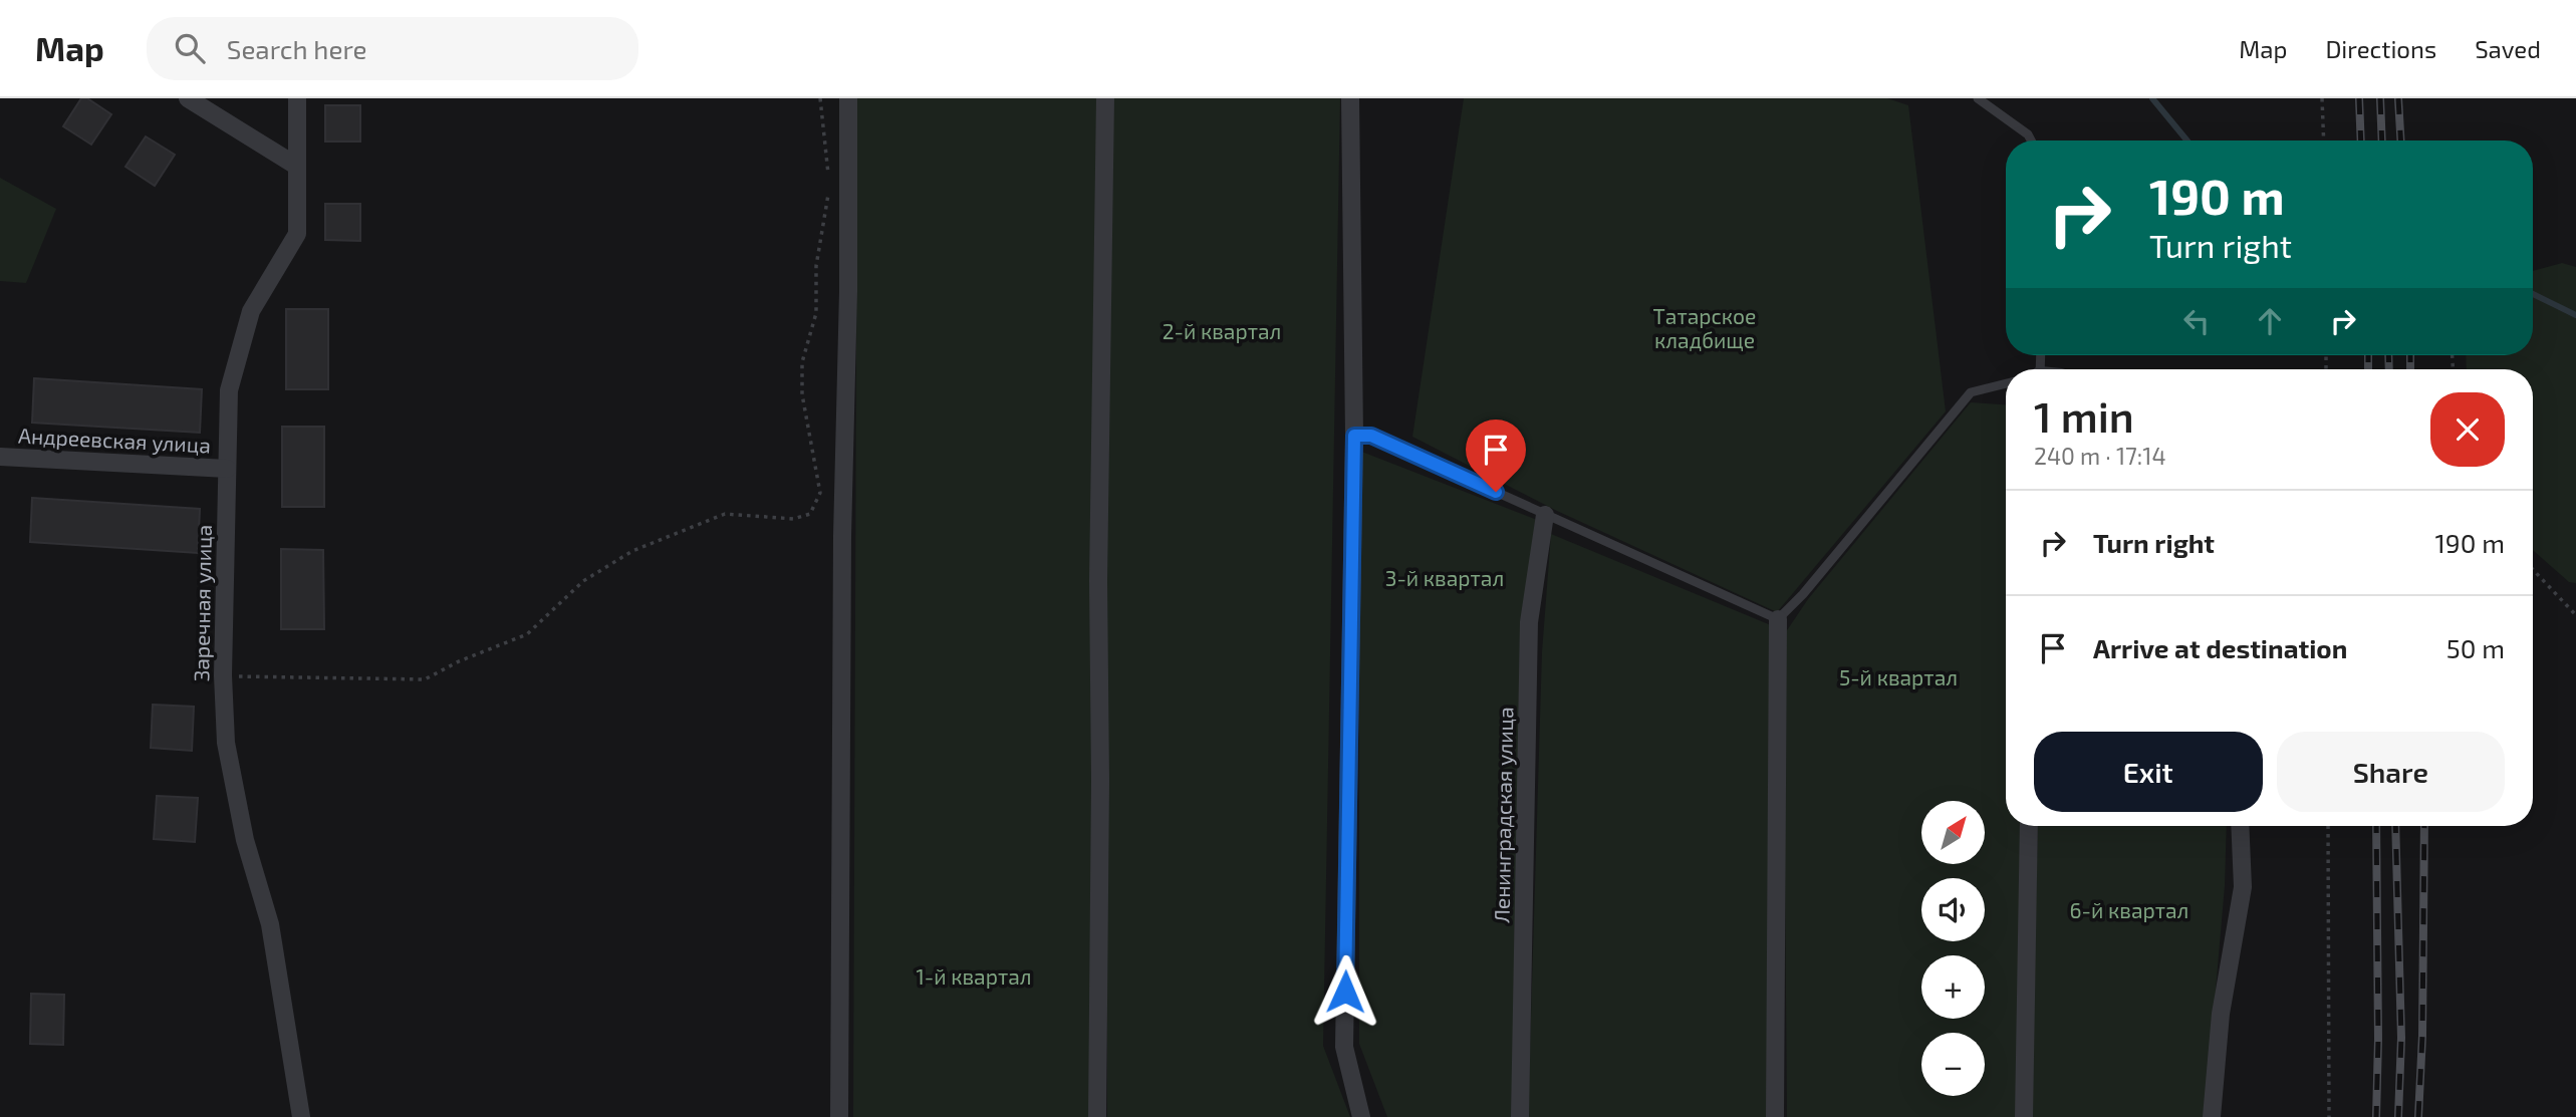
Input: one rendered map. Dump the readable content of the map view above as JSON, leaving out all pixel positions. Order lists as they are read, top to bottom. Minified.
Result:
{"streets":{"street":["Андреевская улица","Заречная улица","Ленинградская улица"]},"crossings":[["Андреевская улица","Заречная улица"]],"parks":["Татарское кладбище","2-й квартал","3-й квартал","5-й квартал","6-й квартал","1-й квартал"],"north":"top right","page":{"header":"Map","search":"Search here","nav":["Map","Directions","Saved"],"turn":["190 m","Turn right"],"heading":["1 min","240 m · 17:14"],"list":[{"name":"Turn right","value":"190 m"},{"name":"Arrive at destination","value":"50 m"}],"buttons":["Exit","Share"],"map_buttons":["+","−"]}}
